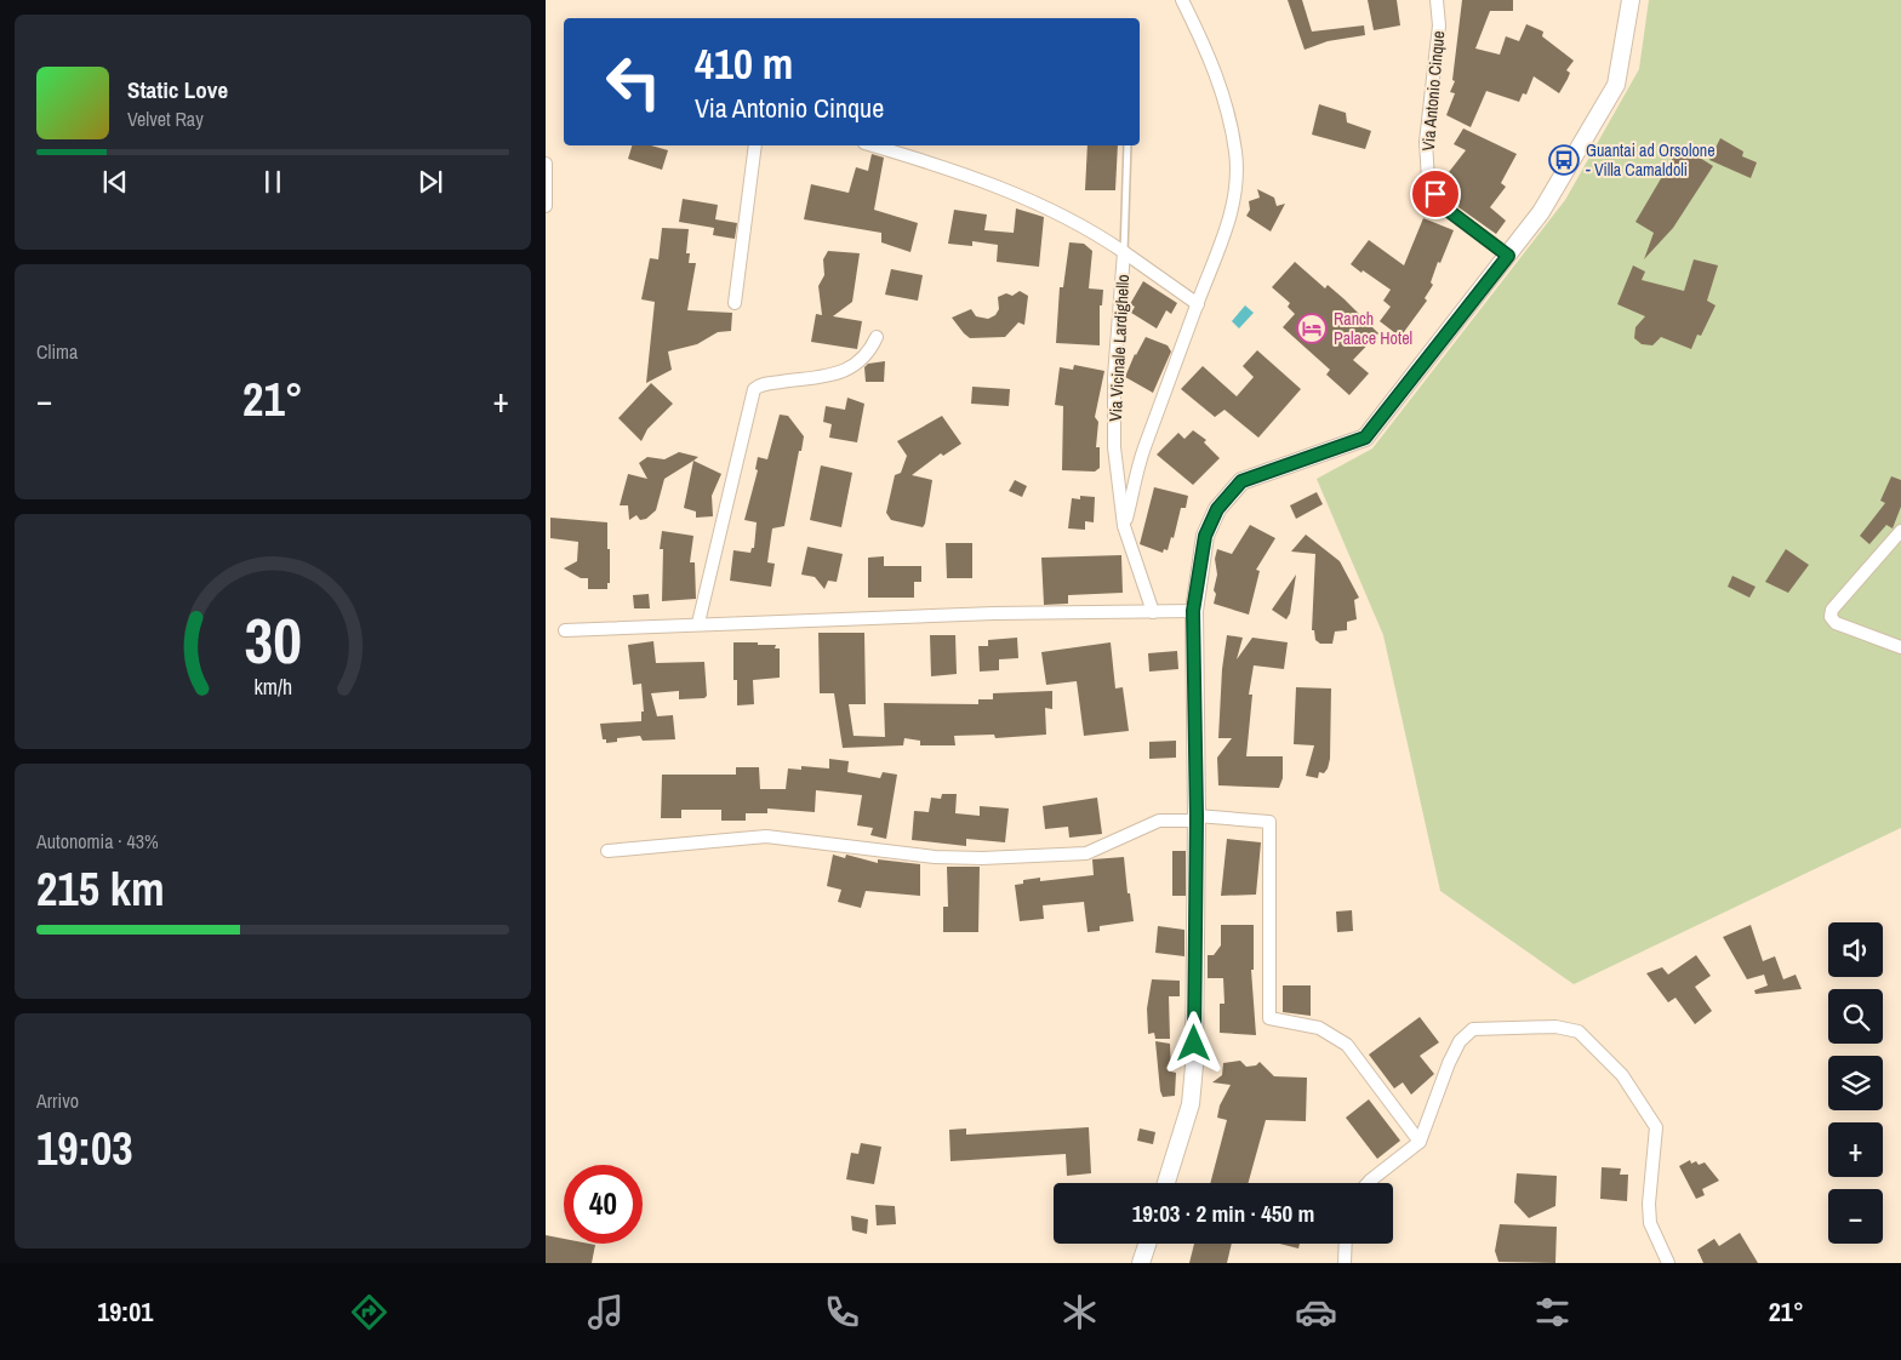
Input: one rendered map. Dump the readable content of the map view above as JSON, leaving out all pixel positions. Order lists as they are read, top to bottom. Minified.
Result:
{"streets":{"street":["Via Antonio Cinque","Via Vicinale Lardighello"]},"places":{"bus stop":["Guantai ad Orsolone - Villa Camaldoli"],"hotel":["Ranch Palace Hotel"]},"page":{"turn":["410 m","Via Antonio Cinque"],"song":["Static Love","Velvet Ray"],"tile":["Clima",["Autonomia · 43%","215 km"],["Arrivo","19:03"]],"heat":["−","21°","+"],"map_buttons":["+","−"],"limit":"40","trip":"19:03 · 2 min · 450 m","tabs":["19:01","21°"],"gauge":["30","km/h"]}}
